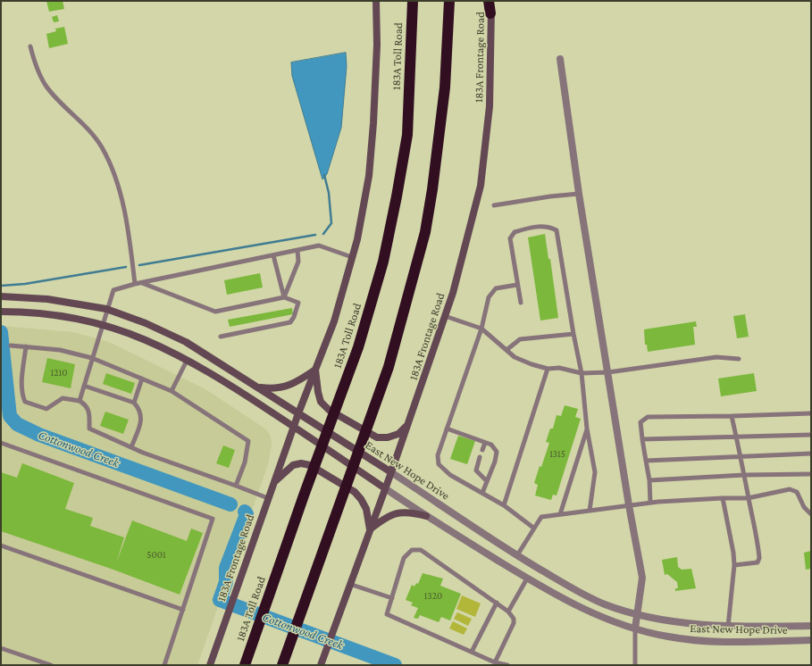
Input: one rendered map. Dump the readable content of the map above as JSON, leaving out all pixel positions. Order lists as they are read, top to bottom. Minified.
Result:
{"streets":{"highway":["183A Toll Road"],"main road":["183A Frontage Road","East New Hope Drive"]},"crossings":[["183A Frontage Road","East New Hope Drive"]],"water":["Cottonwood Creek"],"house_numbers":["1210","1315","5001","1320"]}
